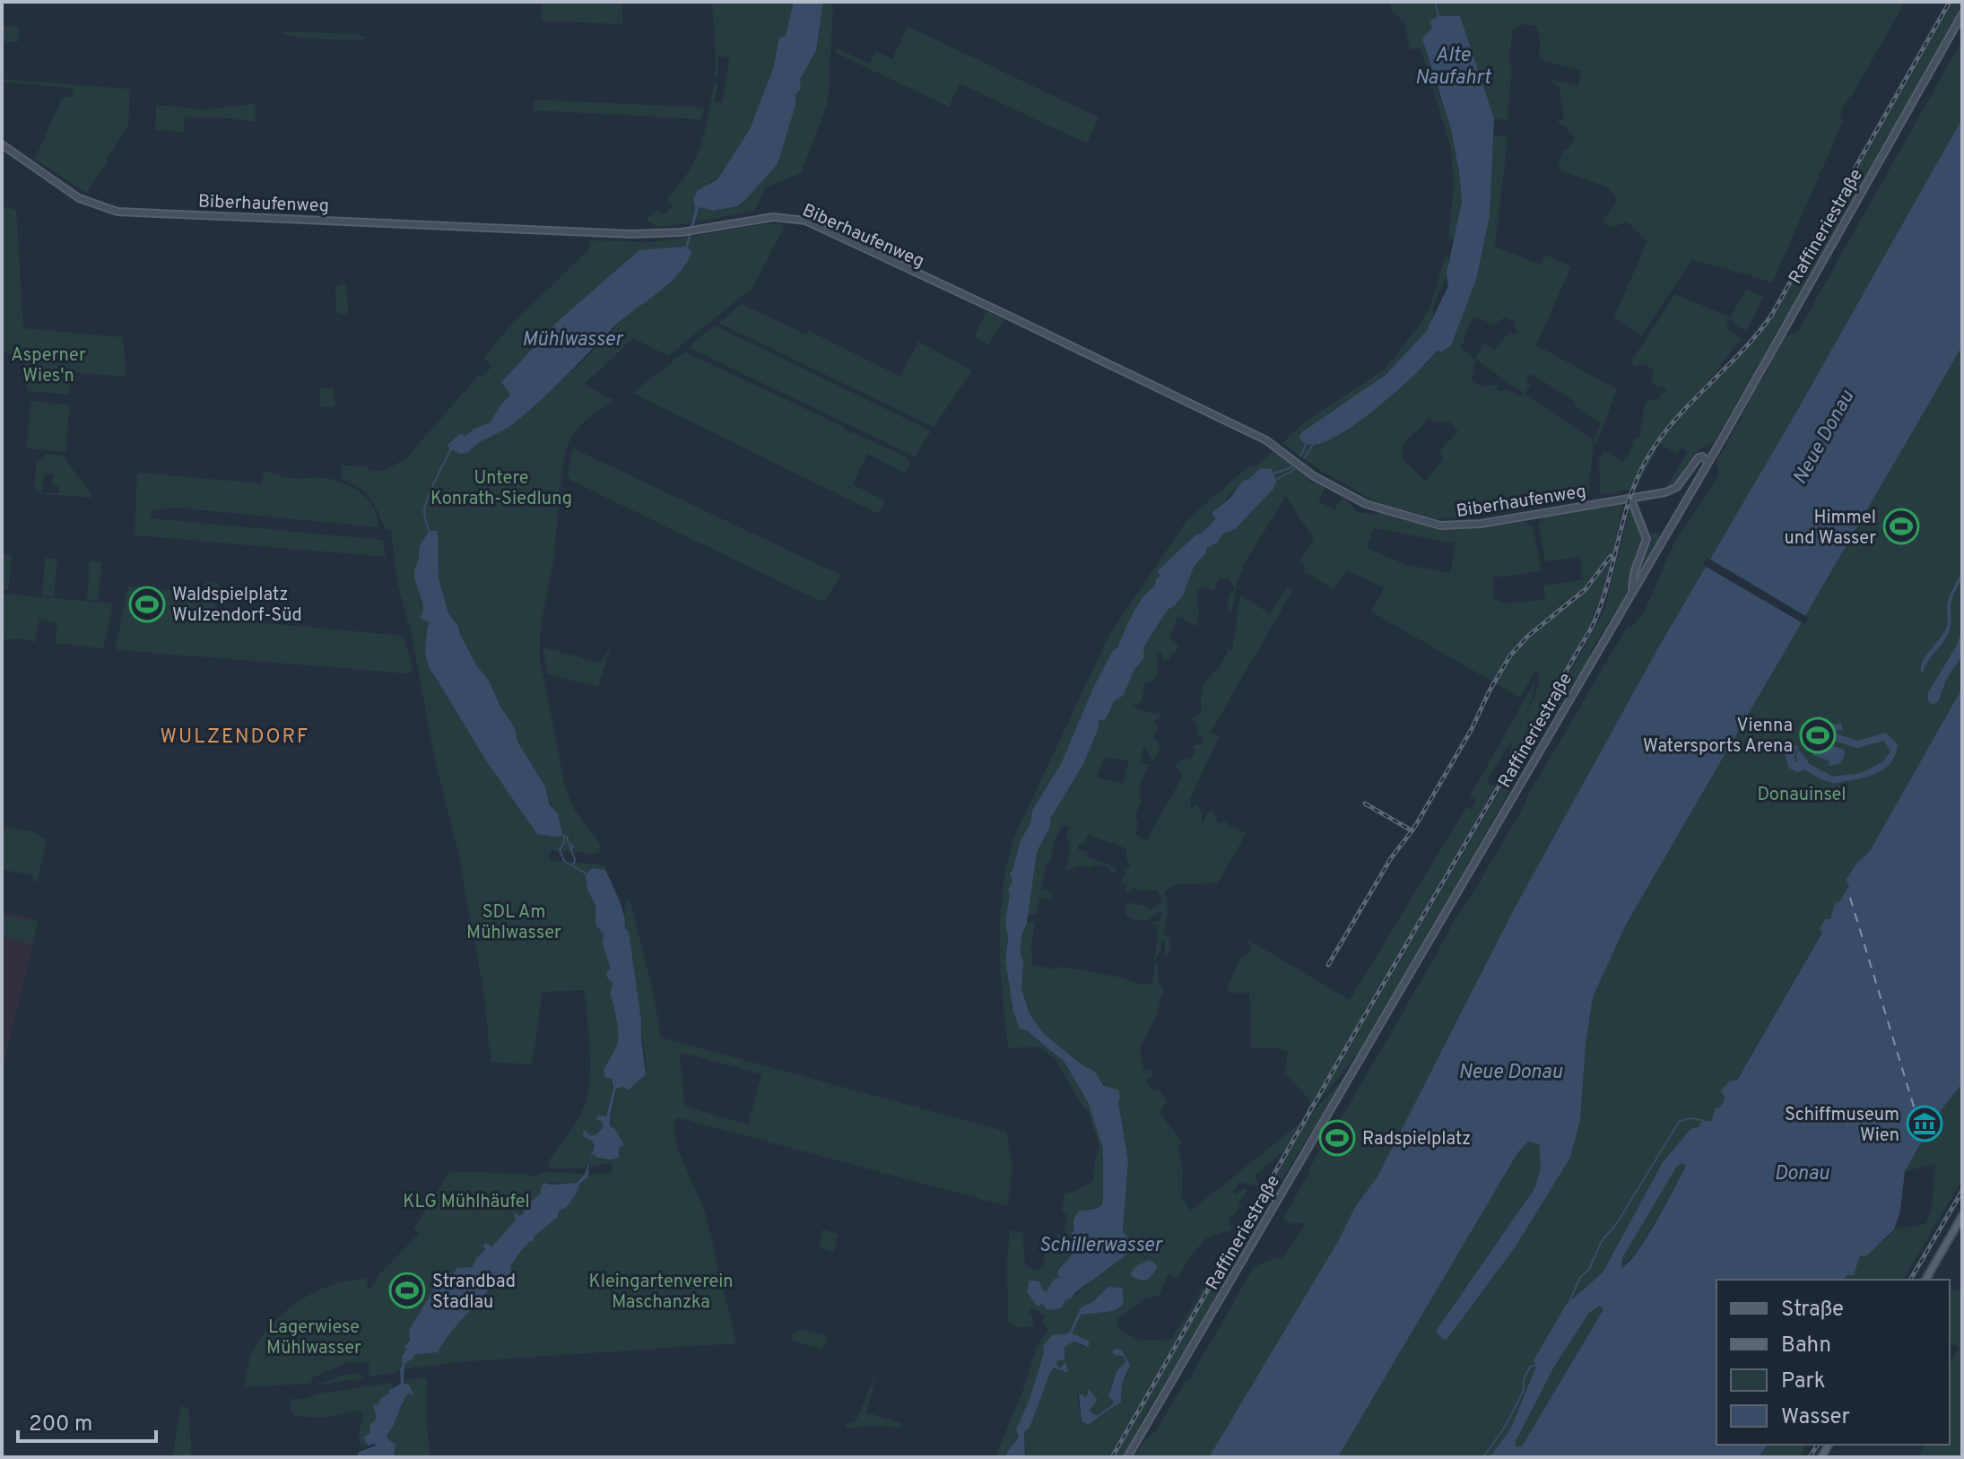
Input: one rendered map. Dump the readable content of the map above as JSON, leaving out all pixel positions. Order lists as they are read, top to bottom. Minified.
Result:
{"streets":{"main road":["Biberhaufenweg","Raffineriestraße"]},"crossings":[["Biberhaufenweg","Raffineriestraße"]],"districts":["WULZENDORF"],"water":["Alte Naufahrt","Mühlwasser","Neue Donau","Donau","Schillerwasser"],"parks":["Asperner Wies'n","Untere Konrath-Siedlung","Donauinsel","SDL Am Mühlwasser","KLG Mühlhäufel","Kleingartenverein Maschanzka","Lagerwiese Mühlwasser"],"places":{"sports":["Himmel und Wasser","Waldspielplatz Wulzendorf-Süd","Vienna Watersports Arena","Radspielplatz","Strandbad Stadlau"],"museum":["Schiffmuseum Wien"]},"legend":["Straße","Bahn","Park","Wasser"],"scale_bar":"200 m"}
